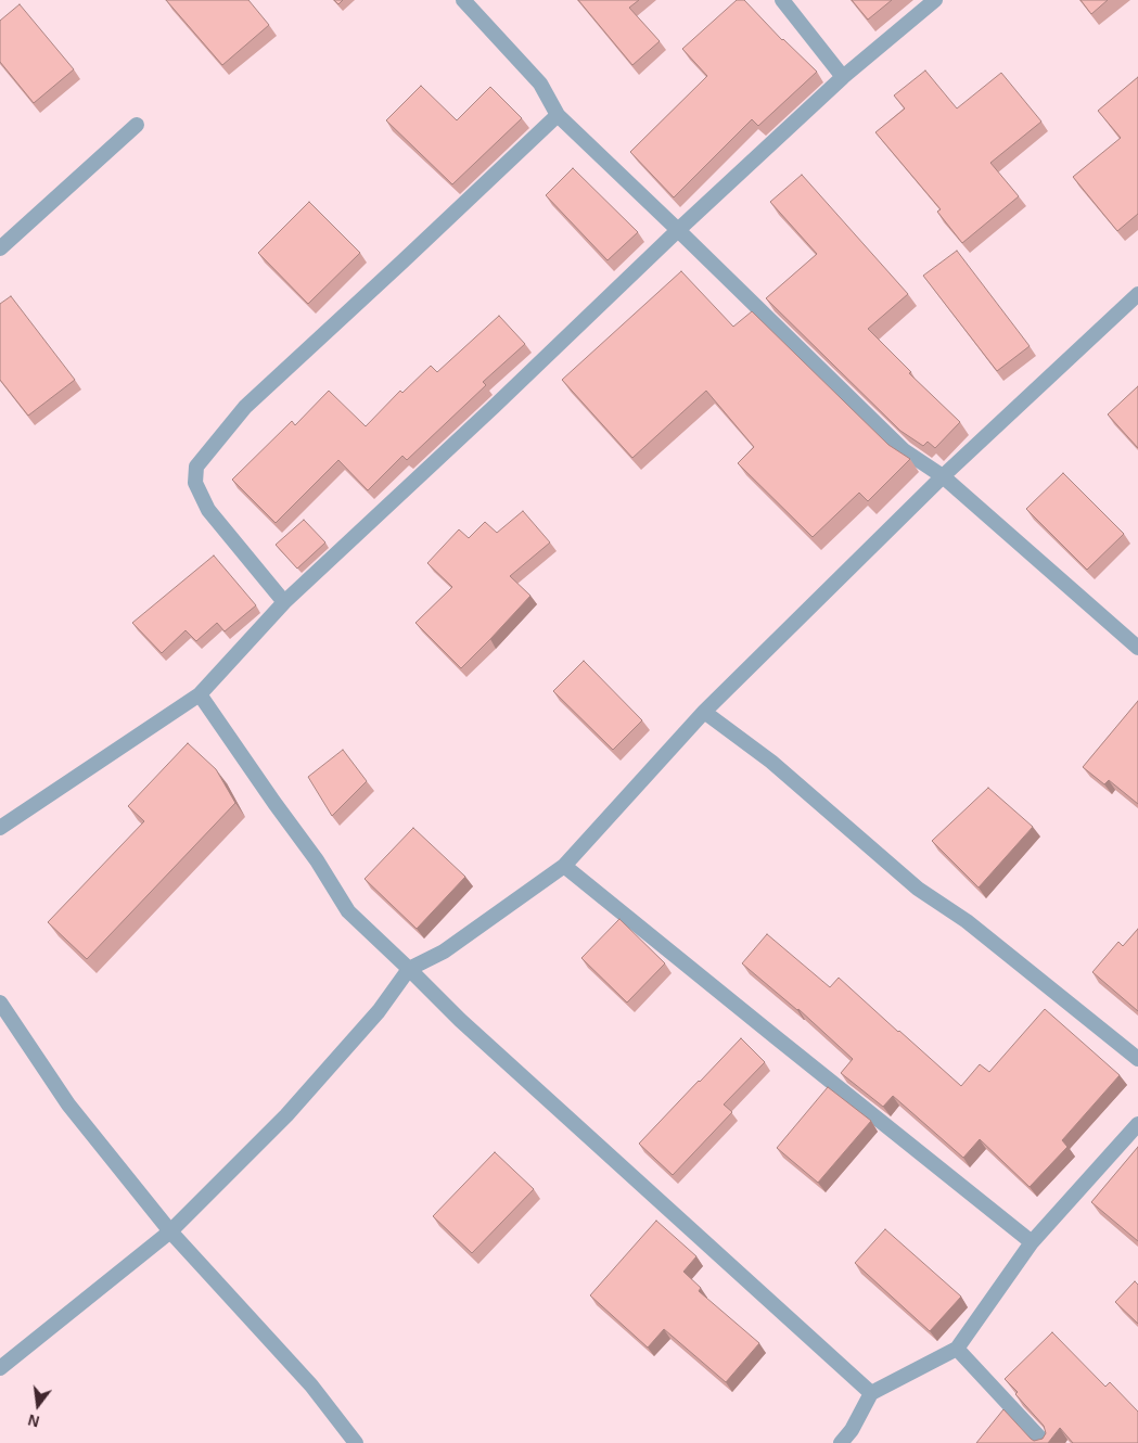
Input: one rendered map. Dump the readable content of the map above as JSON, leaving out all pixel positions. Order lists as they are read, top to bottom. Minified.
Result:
{"north":"bottom"}
